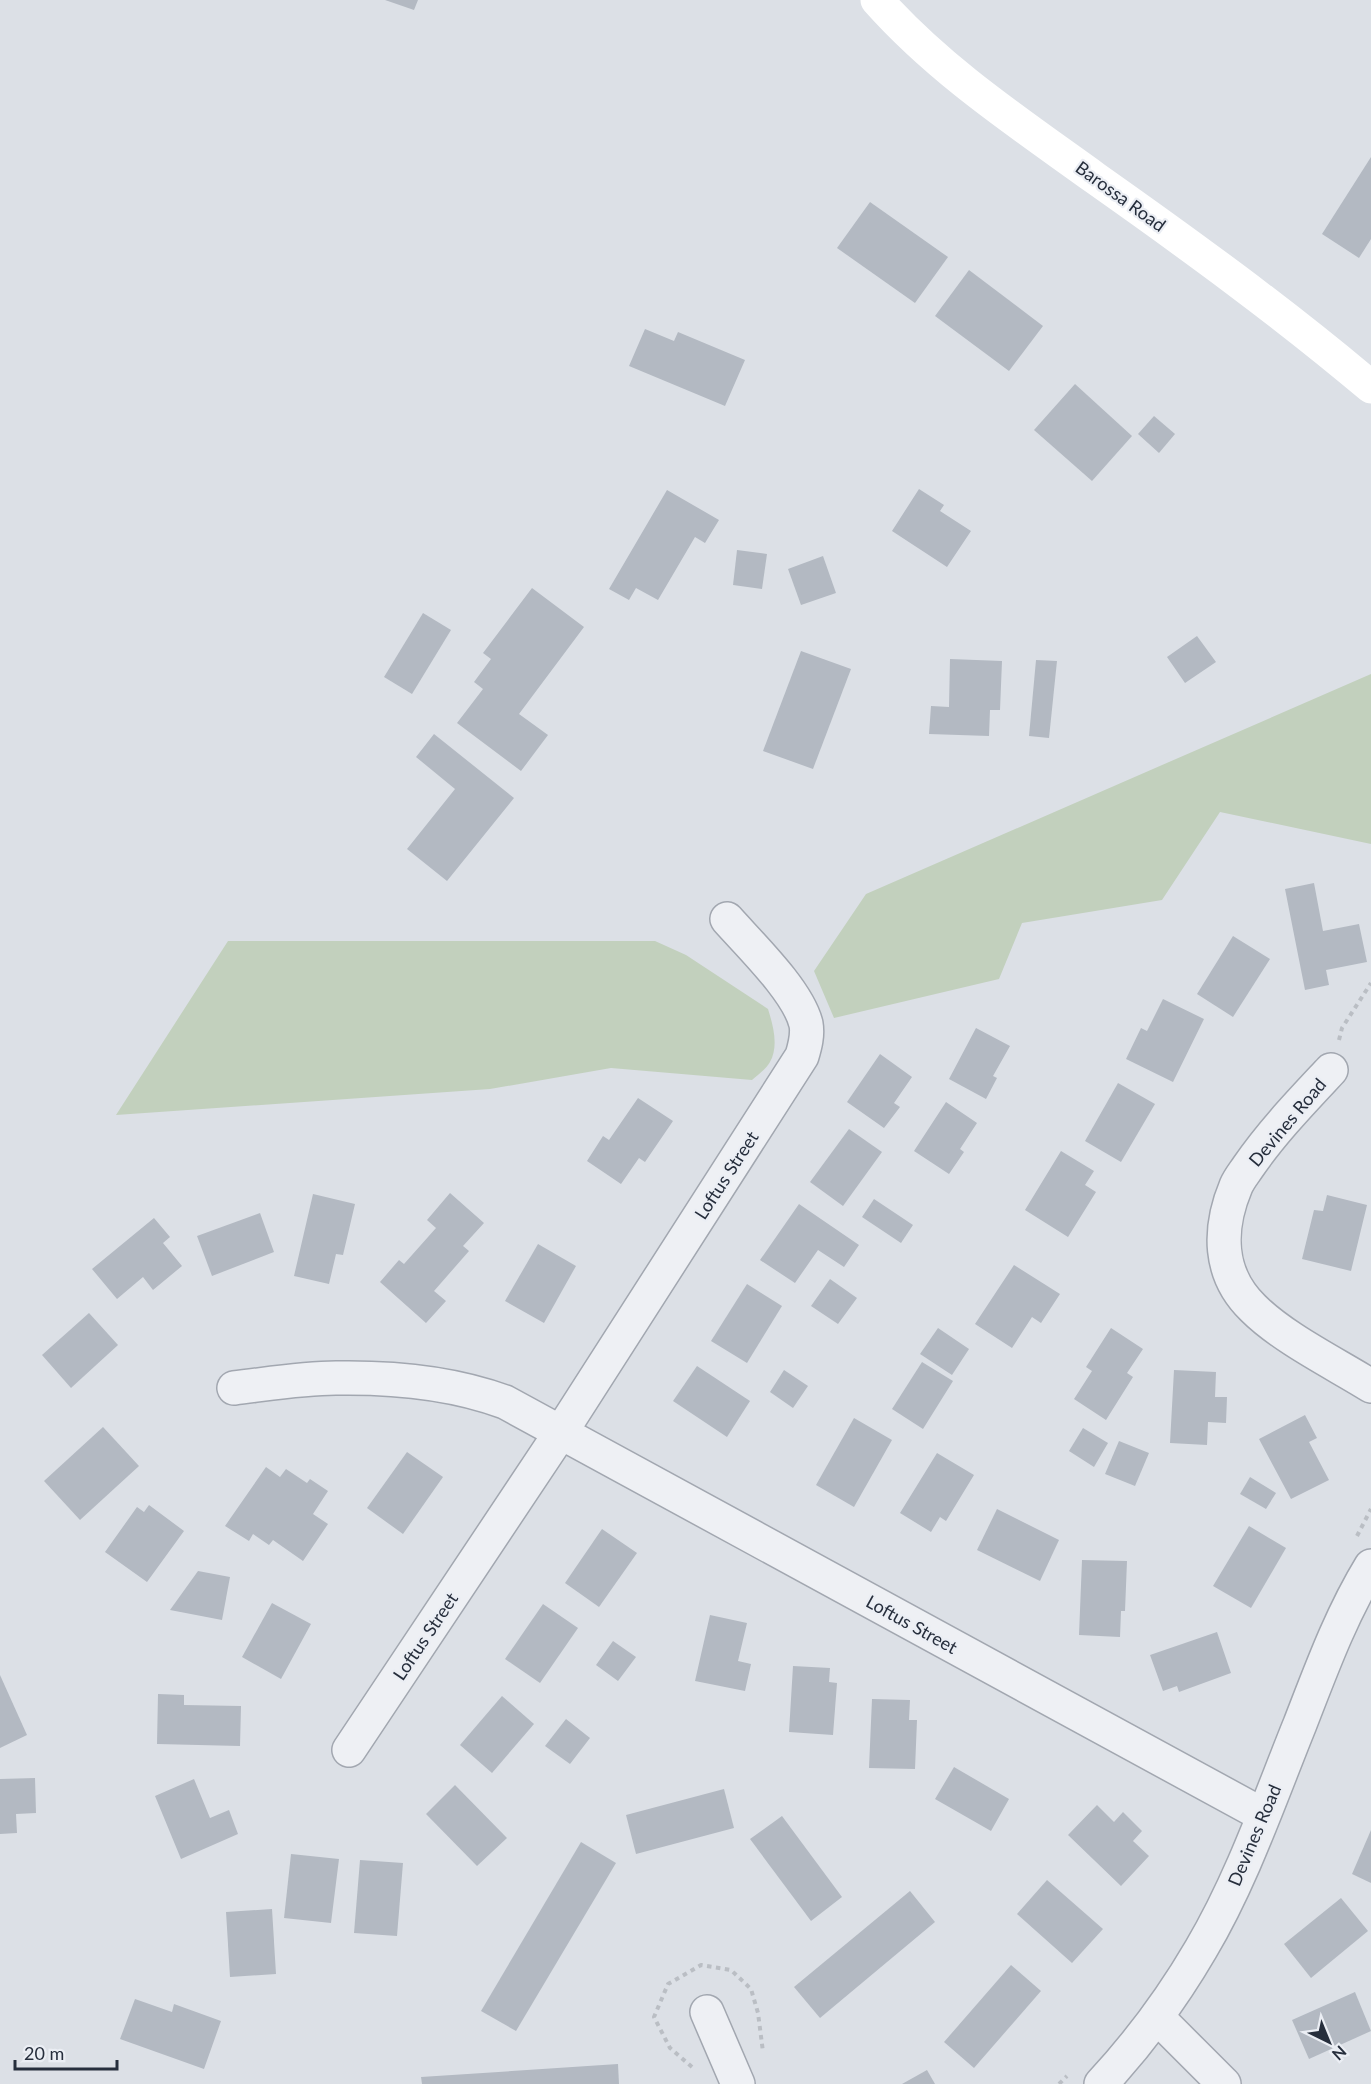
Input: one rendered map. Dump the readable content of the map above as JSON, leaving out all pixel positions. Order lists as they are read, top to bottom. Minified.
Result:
{"streets":{"street":["Barossa Road","Devines Road","Loftus Street"]},"crossings":[["Devines Road","Loftus Street"]],"scale_bar":"20 m","north":"bottom right"}
